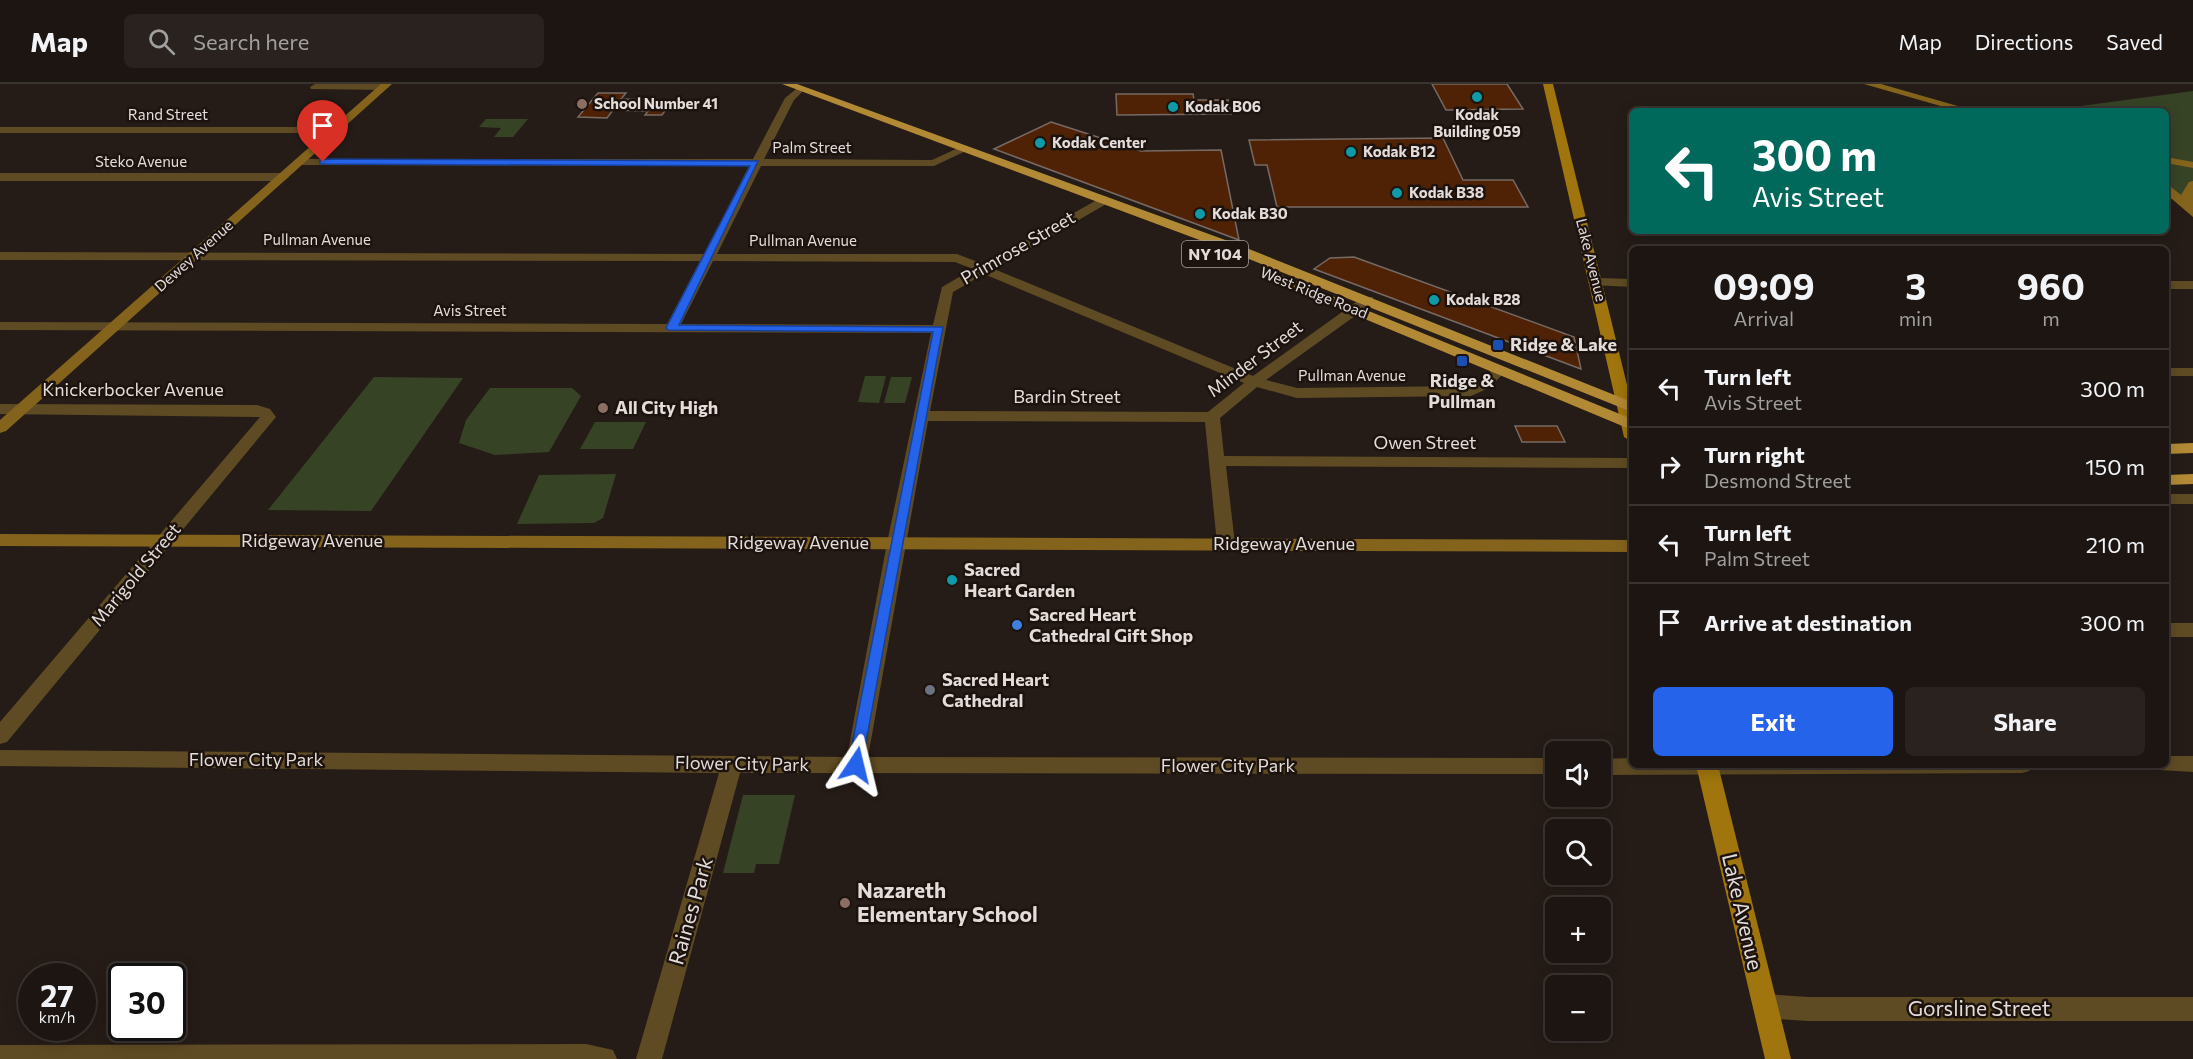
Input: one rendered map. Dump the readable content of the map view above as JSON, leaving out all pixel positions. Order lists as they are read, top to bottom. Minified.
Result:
{"streets":{"highway":["NY 104","West Ridge Road"],"main road":["Lake Avenue"],"street":["Rand Street","Palm Street","Steko Avenue","Pullman Avenue","Primrose Street","Dewey Avenue","Avis Street","Minder Street","Knickerbocker Avenue","Bardin Street","Owen Street","Ridgeway Avenue","Marigold Street","Flower City Park","Raines Park","Gorsline Street"]},"crossings":[["Rand Street","Dewey Avenue"],["Palm Street","Dewey Avenue"],["Palm Street","West Ridge Road"],["Steko Avenue","Dewey Avenue"],["Pullman Avenue","Primrose Street"],["Pullman Avenue","Dewey Avenue"],["Pullman Avenue","West Ridge Road"],["Pullman Avenue","Minder Street"],["Primrose Street","West Ridge Road"],["Primrose Street","Avis Street"],["Primrose Street","Bardin Street"],["Primrose Street","Ridgeway Avenue"],["Primrose Street","Flower City Park"],["Dewey Avenue","Avis Street"],["Dewey Avenue","Knickerbocker Avenue"],["Lake Avenue","West Ridge Road"],["Lake Avenue","Gorsline Street"],["West Ridge Road","Minder Street"],["Minder Street","Bardin Street"],["Minder Street","Owen Street"],["Minder Street","Ridgeway Avenue"],["Knickerbocker Avenue","Marigold Street"],["Ridgeway Avenue","Marigold Street"],["Flower City Park","Raines Park"]],"places":{"other":["Kodak Building 059","School Number 41","Kodak B06","Kodak Center","Kodak B12","Kodak B38","Kodak B30","Kodak B28","All City High","Sacred Heart Garden","Sacred Heart Cathedral Gift Shop","Sacred Heart Cathedral","Nazareth Elementary School"],"transit":["Ridge & Lake","Ridge & Pullman"]},"page":{"header":"Map","search":"Search here","nav":["Map","Directions","Saved"],"turn":["300 m","Avis Street"],"eta":["09:09","Arrival","3","min","960","m"],"list":[{"name":"Turn left","note":"Avis Street","value":"300 m"},{"name":"Turn right","note":"Desmond Street","value":"150 m"},{"name":"Turn left","note":"Palm Street","value":"210 m"},{"name":"Arrive at destination","value":"300 m"}],"buttons":["Exit","Share"],"map_buttons":["+","−"],"speed":"27 km/h","limit":"30"}}
